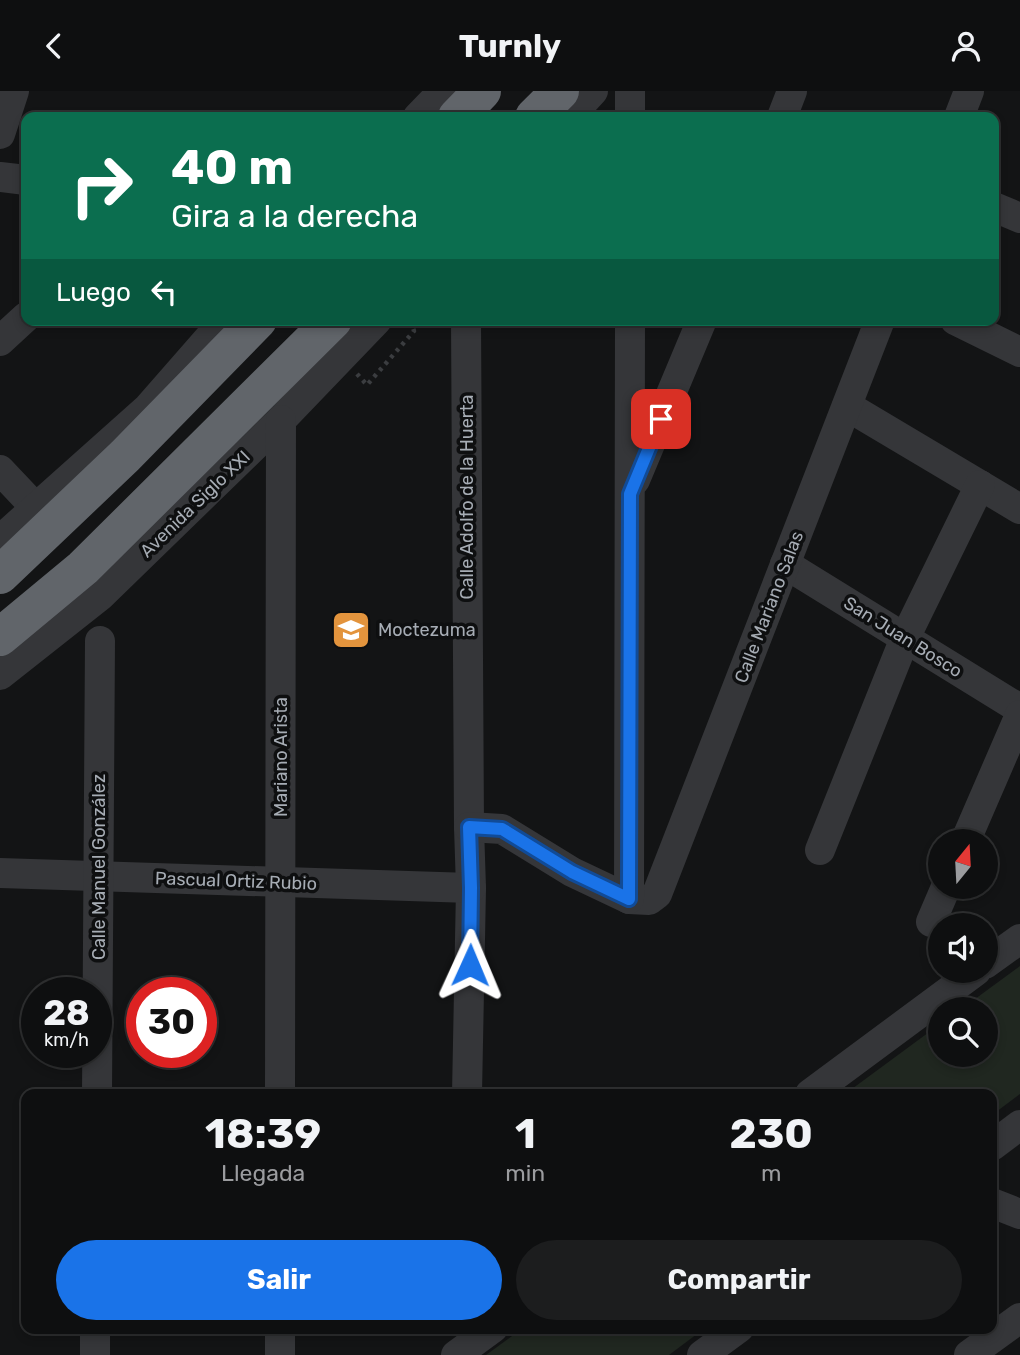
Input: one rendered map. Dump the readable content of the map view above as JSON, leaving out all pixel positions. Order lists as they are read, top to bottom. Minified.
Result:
{"streets":{"highway":["Avenida Siglo XXI"],"street":["Calle Adolfo de la Huerta","Calle Mariano Salas","San Juan Bosco","Mariano Arista","Calle Manuel González","Pascual Ortiz Rubio"]},"crossings":[["Calle Adolfo de la Huerta","Pascual Ortiz Rubio"],["Avenida Siglo XXI","Mariano Arista"],["Calle Mariano Salas","San Juan Bosco"],["Mariano Arista","Pascual Ortiz Rubio"],["Calle Manuel González","Pascual Ortiz Rubio"]],"places":{"school or university":["Moctezuma"]},"north":"top","page":{"header":"Turnly","turn":["40 m","Gira a la derecha"],"then":"Luego","speed":"28 km/h","limit":"30","eta":["18:39","Llegada","1","min","230","m"],"buttons":["Salir","Compartir"]}}
